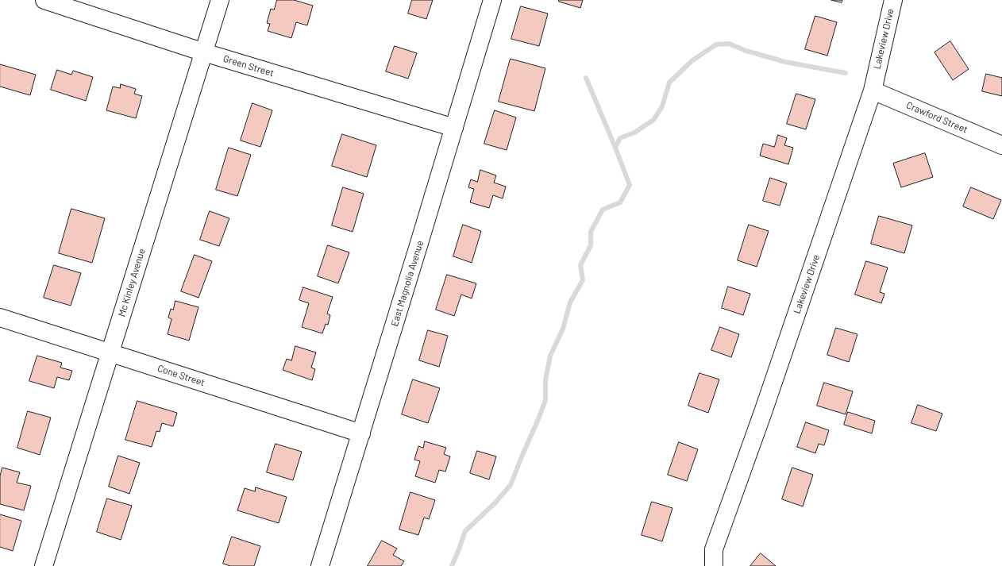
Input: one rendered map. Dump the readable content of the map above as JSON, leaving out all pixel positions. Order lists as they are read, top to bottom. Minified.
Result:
{"streets":{"street":["Lakeview Drive","Green Street","Crawford Street","Mc Kinley Avenue","East Magnolia Avenue","Cone Street"]},"crossings":[["Lakeview Drive","Crawford Street"],["Green Street","Mc Kinley Avenue"],["Green Street","East Magnolia Avenue"],["Mc Kinley Avenue","Cone Street"],["East Magnolia Avenue","Cone Street"]]}
